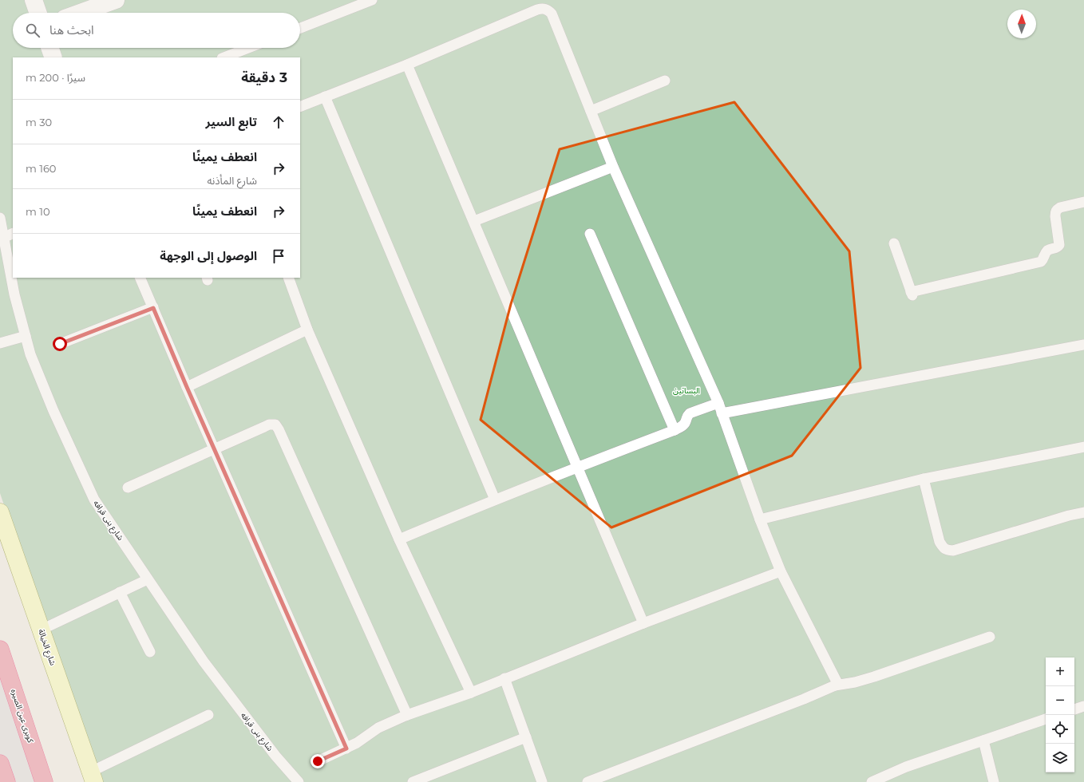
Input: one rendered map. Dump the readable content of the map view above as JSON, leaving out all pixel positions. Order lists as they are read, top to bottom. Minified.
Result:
{"streets":{"highway":["كوبرى عين الصيره"],"street":["شارع الخيالة"],"lane":["شارع بنى قرافه"]},"parks":["البساتين"],"north":"top","page":{"search":"ابحث هنا","heading":["3 دقيقة","سيرًا · 200 m"],"list":[["تابع السير","30 m"],["انعطف يمينًا","شارع المأذنه","160 m"],["انعطف يمينًا","10 m"],"الوصول إلى الوجهة"],"map_buttons":["+","−"]}}
